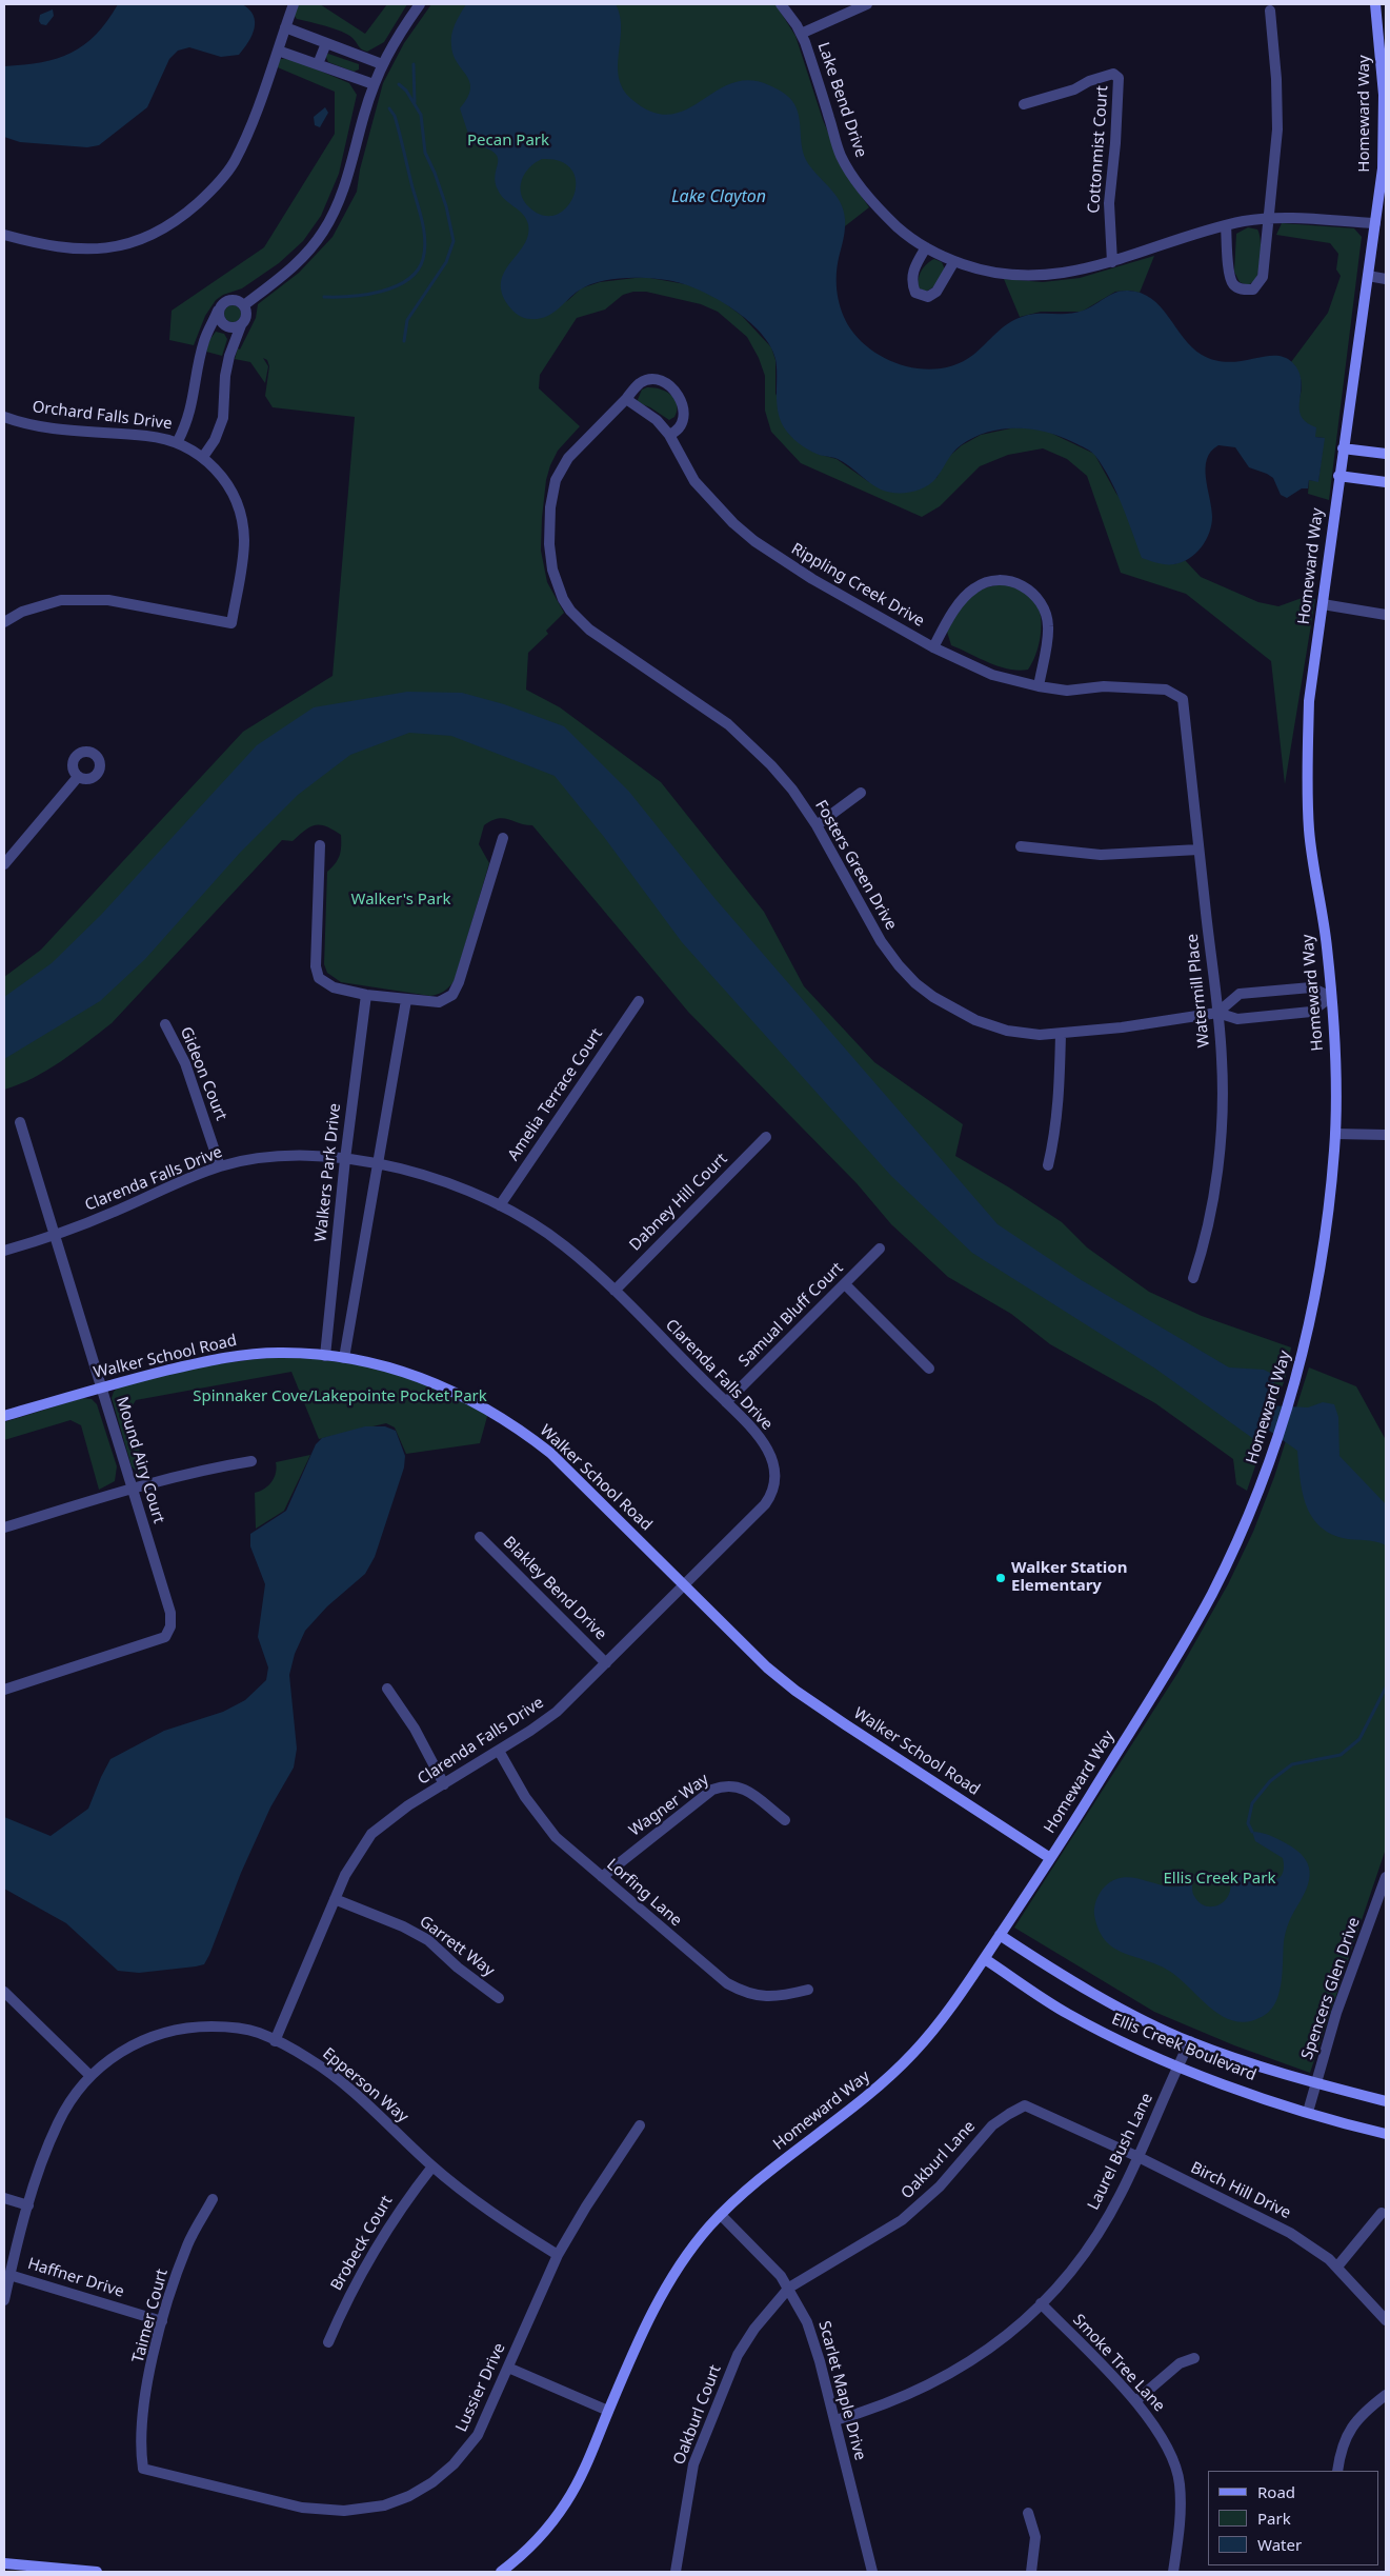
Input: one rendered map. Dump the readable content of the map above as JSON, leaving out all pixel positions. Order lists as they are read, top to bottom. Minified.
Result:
{"streets":{"street":["Lake Bend Drive","Homeward Way","Cottonmist Court","Orchard Falls Drive","Rippling Creek Drive","Fosters Green Drive","Watermill Place","Gideon Court","Amelia Terrace Court","Walkers Park Drive","Clarenda Falls Drive","Dabney Hill Court","Samual Bluff Court","Walker School Road","Mound Airy Court","Blakley Bend Drive","Wagner Way","Lorfing Lane","Garrett Way","Spencers Glen Drive","Ellis Creek Boulevard","Epperson Way","Laurel Bush Lane","Oakburl Lane","Birch Hill Drive","Brobeck Court","Haffner Drive","Taimer Court","Smoke Tree Lane","Lussier Drive","Scarlet Maple Drive","Oakburl Court"]},"crossings":[["Lake Bend Drive","Homeward Way"],["Lake Bend Drive","Cottonmist Court"],["Homeward Way","Fosters Green Drive"],["Homeward Way","Walker School Road"],["Homeward Way","Ellis Creek Boulevard"],["Homeward Way","Scarlet Maple Drive"],["Rippling Creek Drive","Fosters Green Drive"],["Rippling Creek Drive","Watermill Place"],["Fosters Green Drive","Watermill Place"],["Gideon Court","Clarenda Falls Drive"],["Amelia Terrace Court","Clarenda Falls Drive"],["Walkers Park Drive","Clarenda Falls Drive"],["Walkers Park Drive","Walker School Road"],["Clarenda Falls Drive","Dabney Hill Court"],["Clarenda Falls Drive","Samual Bluff Court"],["Clarenda Falls Drive","Walker School Road"],["Clarenda Falls Drive","Mound Airy Court"],["Clarenda Falls Drive","Blakley Bend Drive"],["Clarenda Falls Drive","Lorfing Lane"],["Clarenda Falls Drive","Garrett Way"],["Clarenda Falls Drive","Epperson Way"],["Walker School Road","Mound Airy Court"],["Wagner Way","Lorfing Lane"],["Spencers Glen Drive","Ellis Creek Boulevard"],["Ellis Creek Boulevard","Laurel Bush Lane"],["Epperson Way","Brobeck Court"],["Epperson Way","Haffner Drive"],["Epperson Way","Lussier Drive"],["Laurel Bush Lane","Birch Hill Drive"],["Laurel Bush Lane","Smoke Tree Lane"],["Laurel Bush Lane","Scarlet Maple Drive"],["Oakburl Lane","Birch Hill Drive"],["Oakburl Lane","Scarlet Maple Drive"],["Oakburl Lane","Oakburl Court"],["Haffner Drive","Taimer Court"],["Taimer Court","Lussier Drive"],["Scarlet Maple Drive","Oakburl Court"]],"water":["Lake Clayton"],"parks":["Pecan Park","Walker's Park","Spinnaker Cove/Lakepointe Pocket Park","Ellis Creek Park"],"places":["Walker Station Elementary"],"legend":["Road","Park","Water"]}
